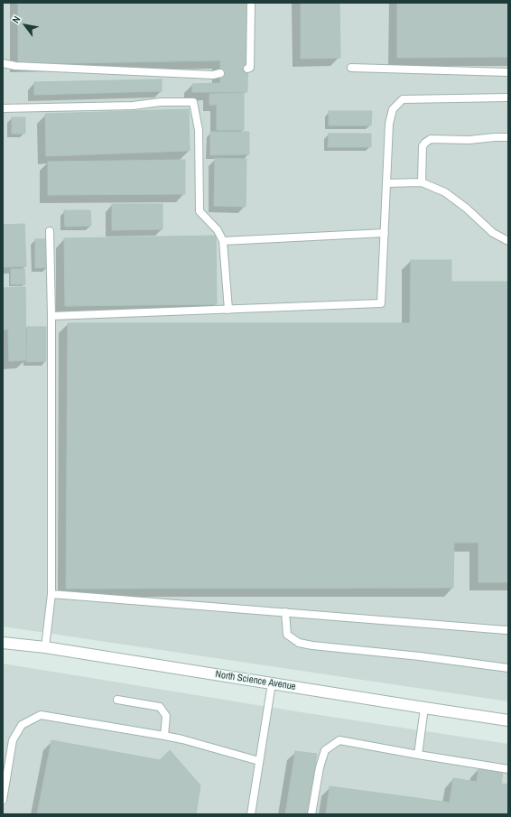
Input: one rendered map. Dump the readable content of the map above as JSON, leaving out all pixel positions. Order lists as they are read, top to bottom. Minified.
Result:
{"streets":{"street":["North Science Avenue"]},"north":"top left"}
